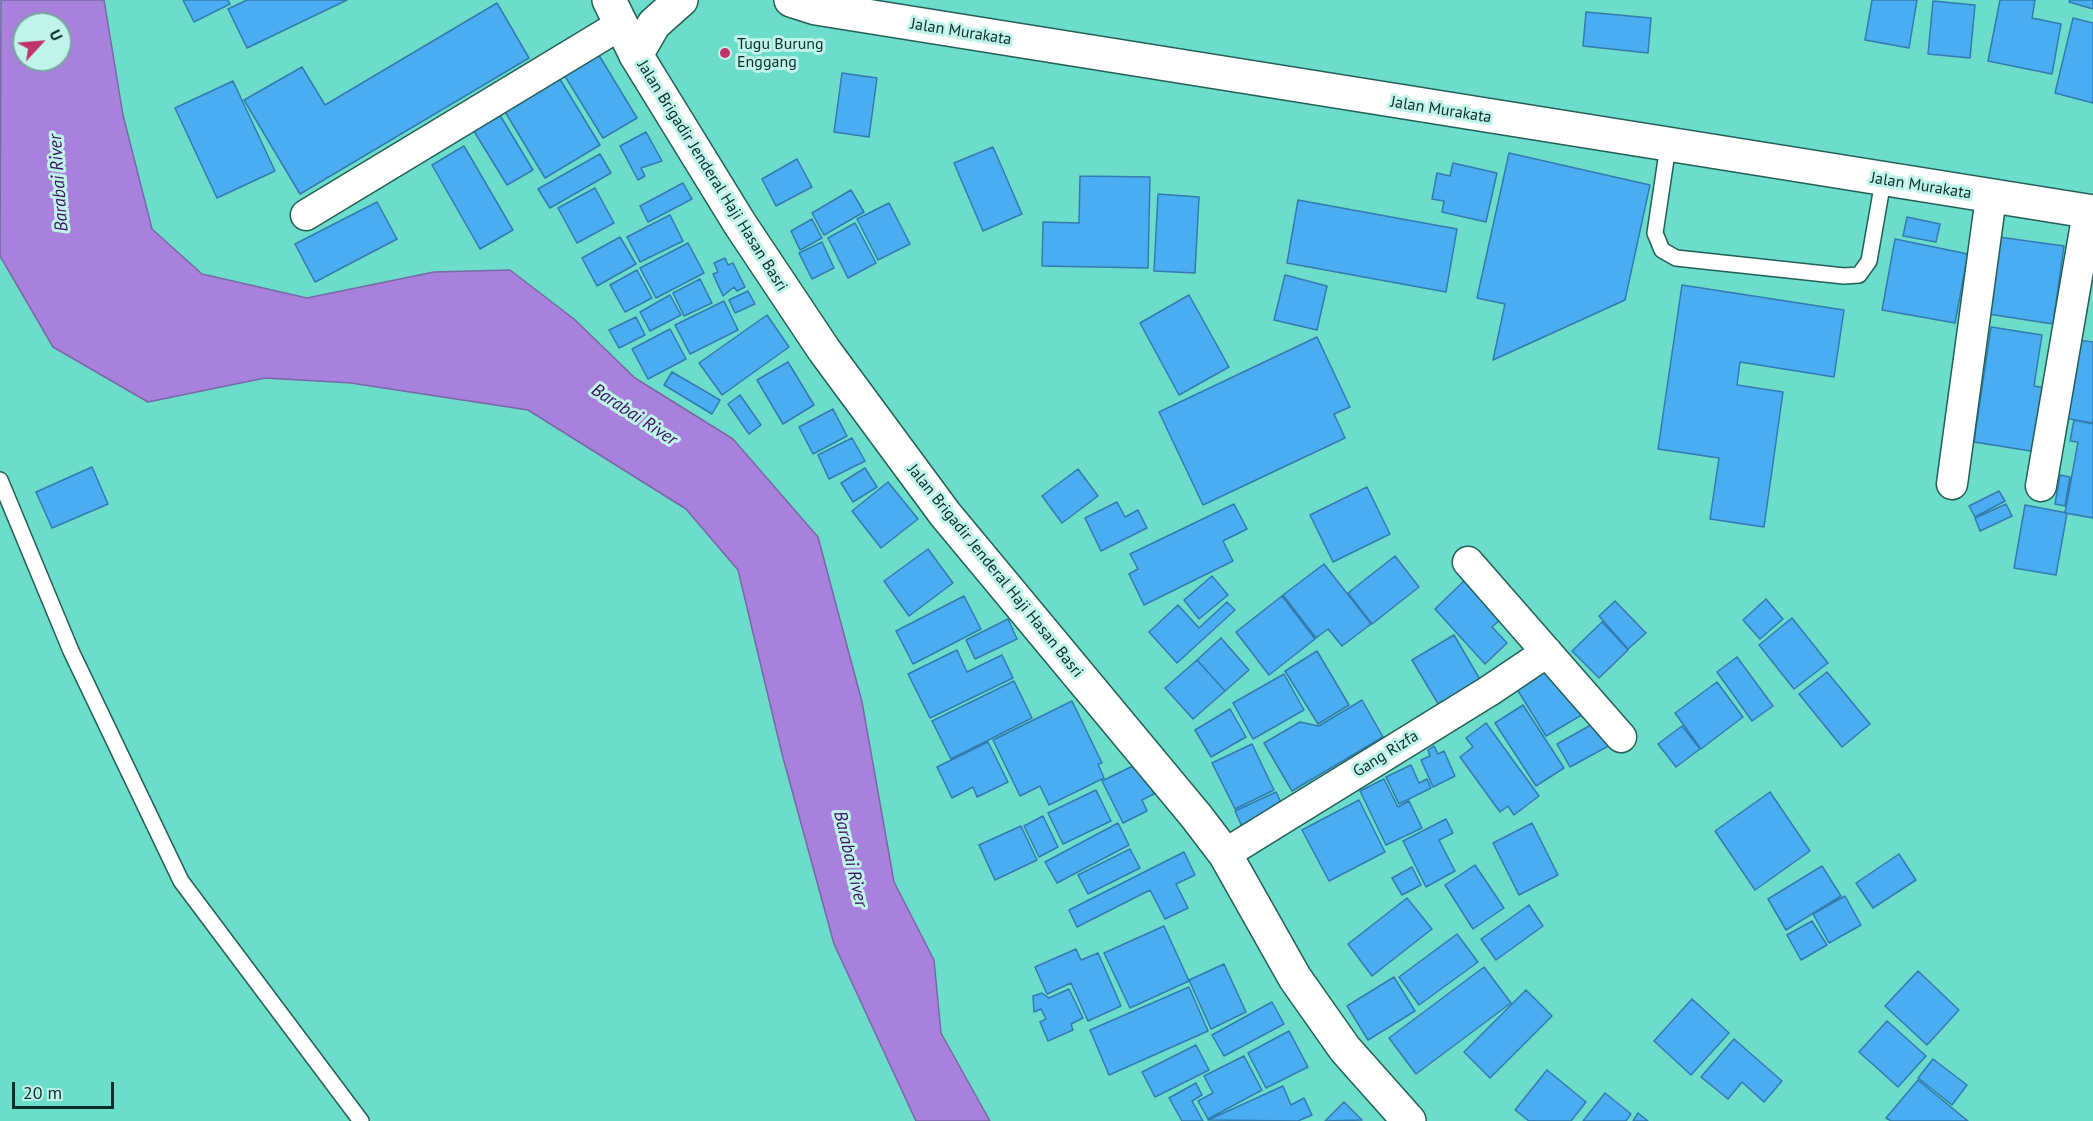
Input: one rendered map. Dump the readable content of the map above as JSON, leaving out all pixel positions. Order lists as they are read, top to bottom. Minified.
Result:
{"streets":{"main road":["Jalan Murakata","Jalan Brigadir Jenderal Haji Hasan Basri"],"street":["Gang Rizfa"]},"crossings":[["Jalan Brigadir Jenderal Haji Hasan Basri","Gang Rizfa"]],"water":["Barabai River"],"places":["Tugu Burung Enggang"],"scale_bar":"20 m","north":"top right"}
